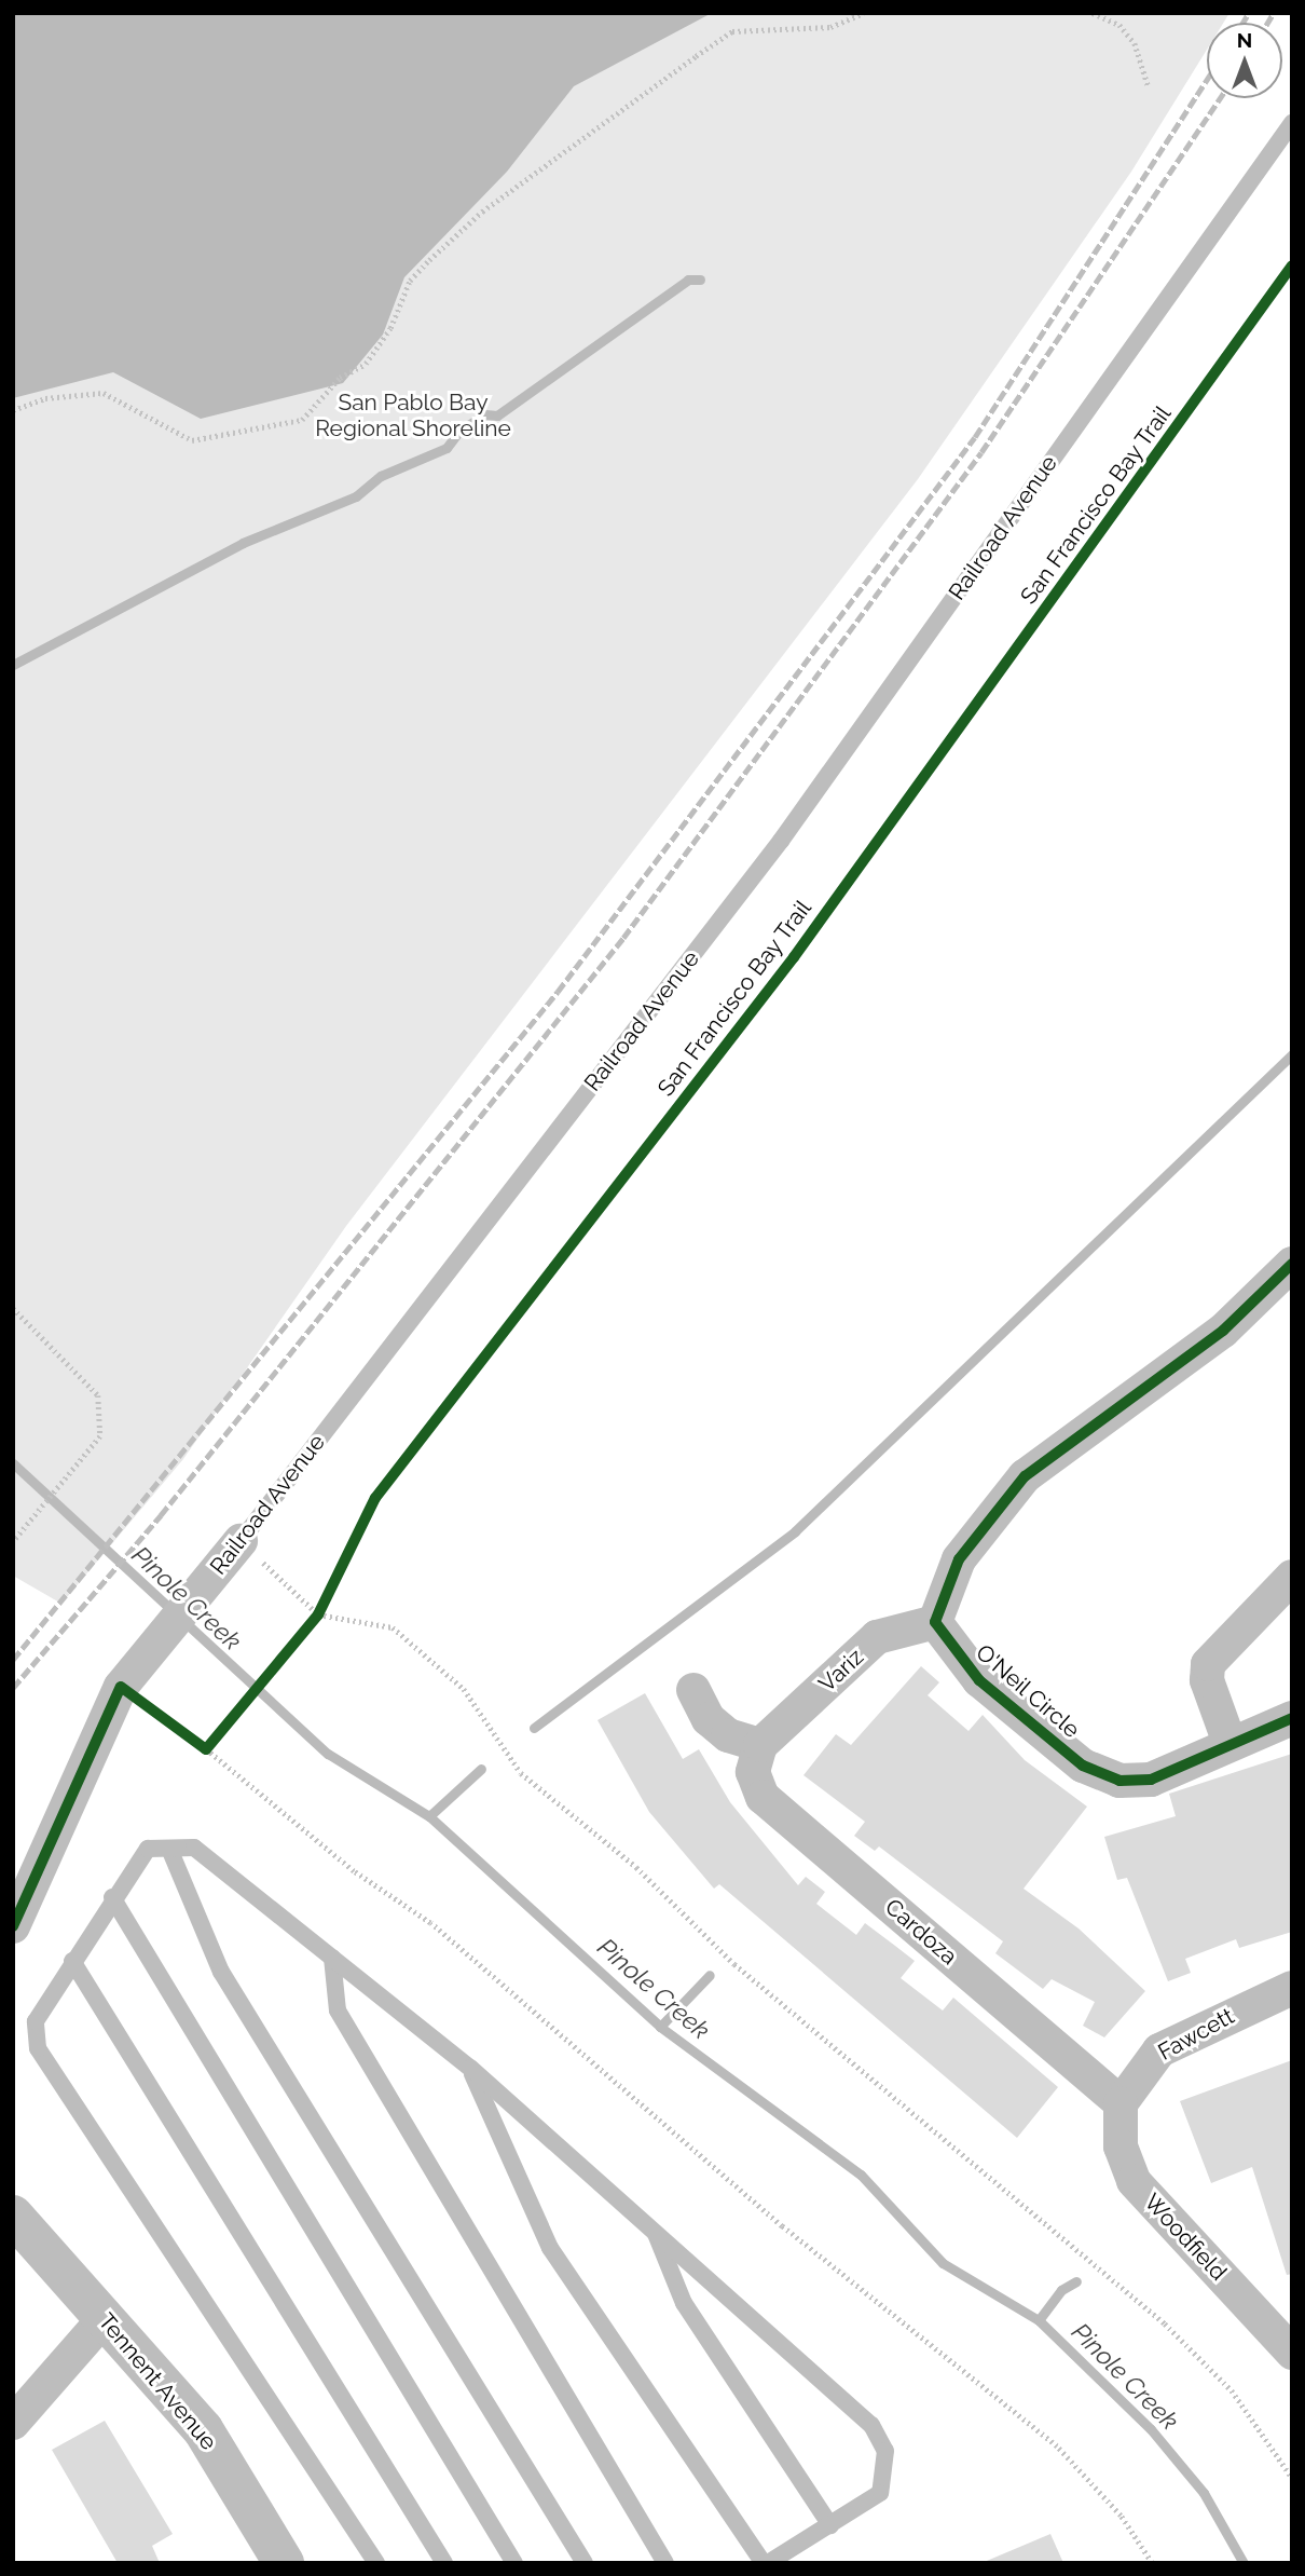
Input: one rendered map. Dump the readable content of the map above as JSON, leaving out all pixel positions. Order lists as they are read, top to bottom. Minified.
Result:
{"streets":{"street":["Railroad Avenue","Variz","O'Neil Circle","Cardoza","Fawcett","Woodfield","Tennent Avenue"],"cycle path":["San Francisco Bay Trail"]},"crossings":[["Variz","O'Neil Circle"],["Variz","Cardoza"],["Cardoza","Fawcett"],["Cardoza","Woodfield"],["Fawcett","Woodfield"]],"water":["Pinole Creek"],"parks":["San Pablo Bay Regional Shoreline"],"north":"top"}
